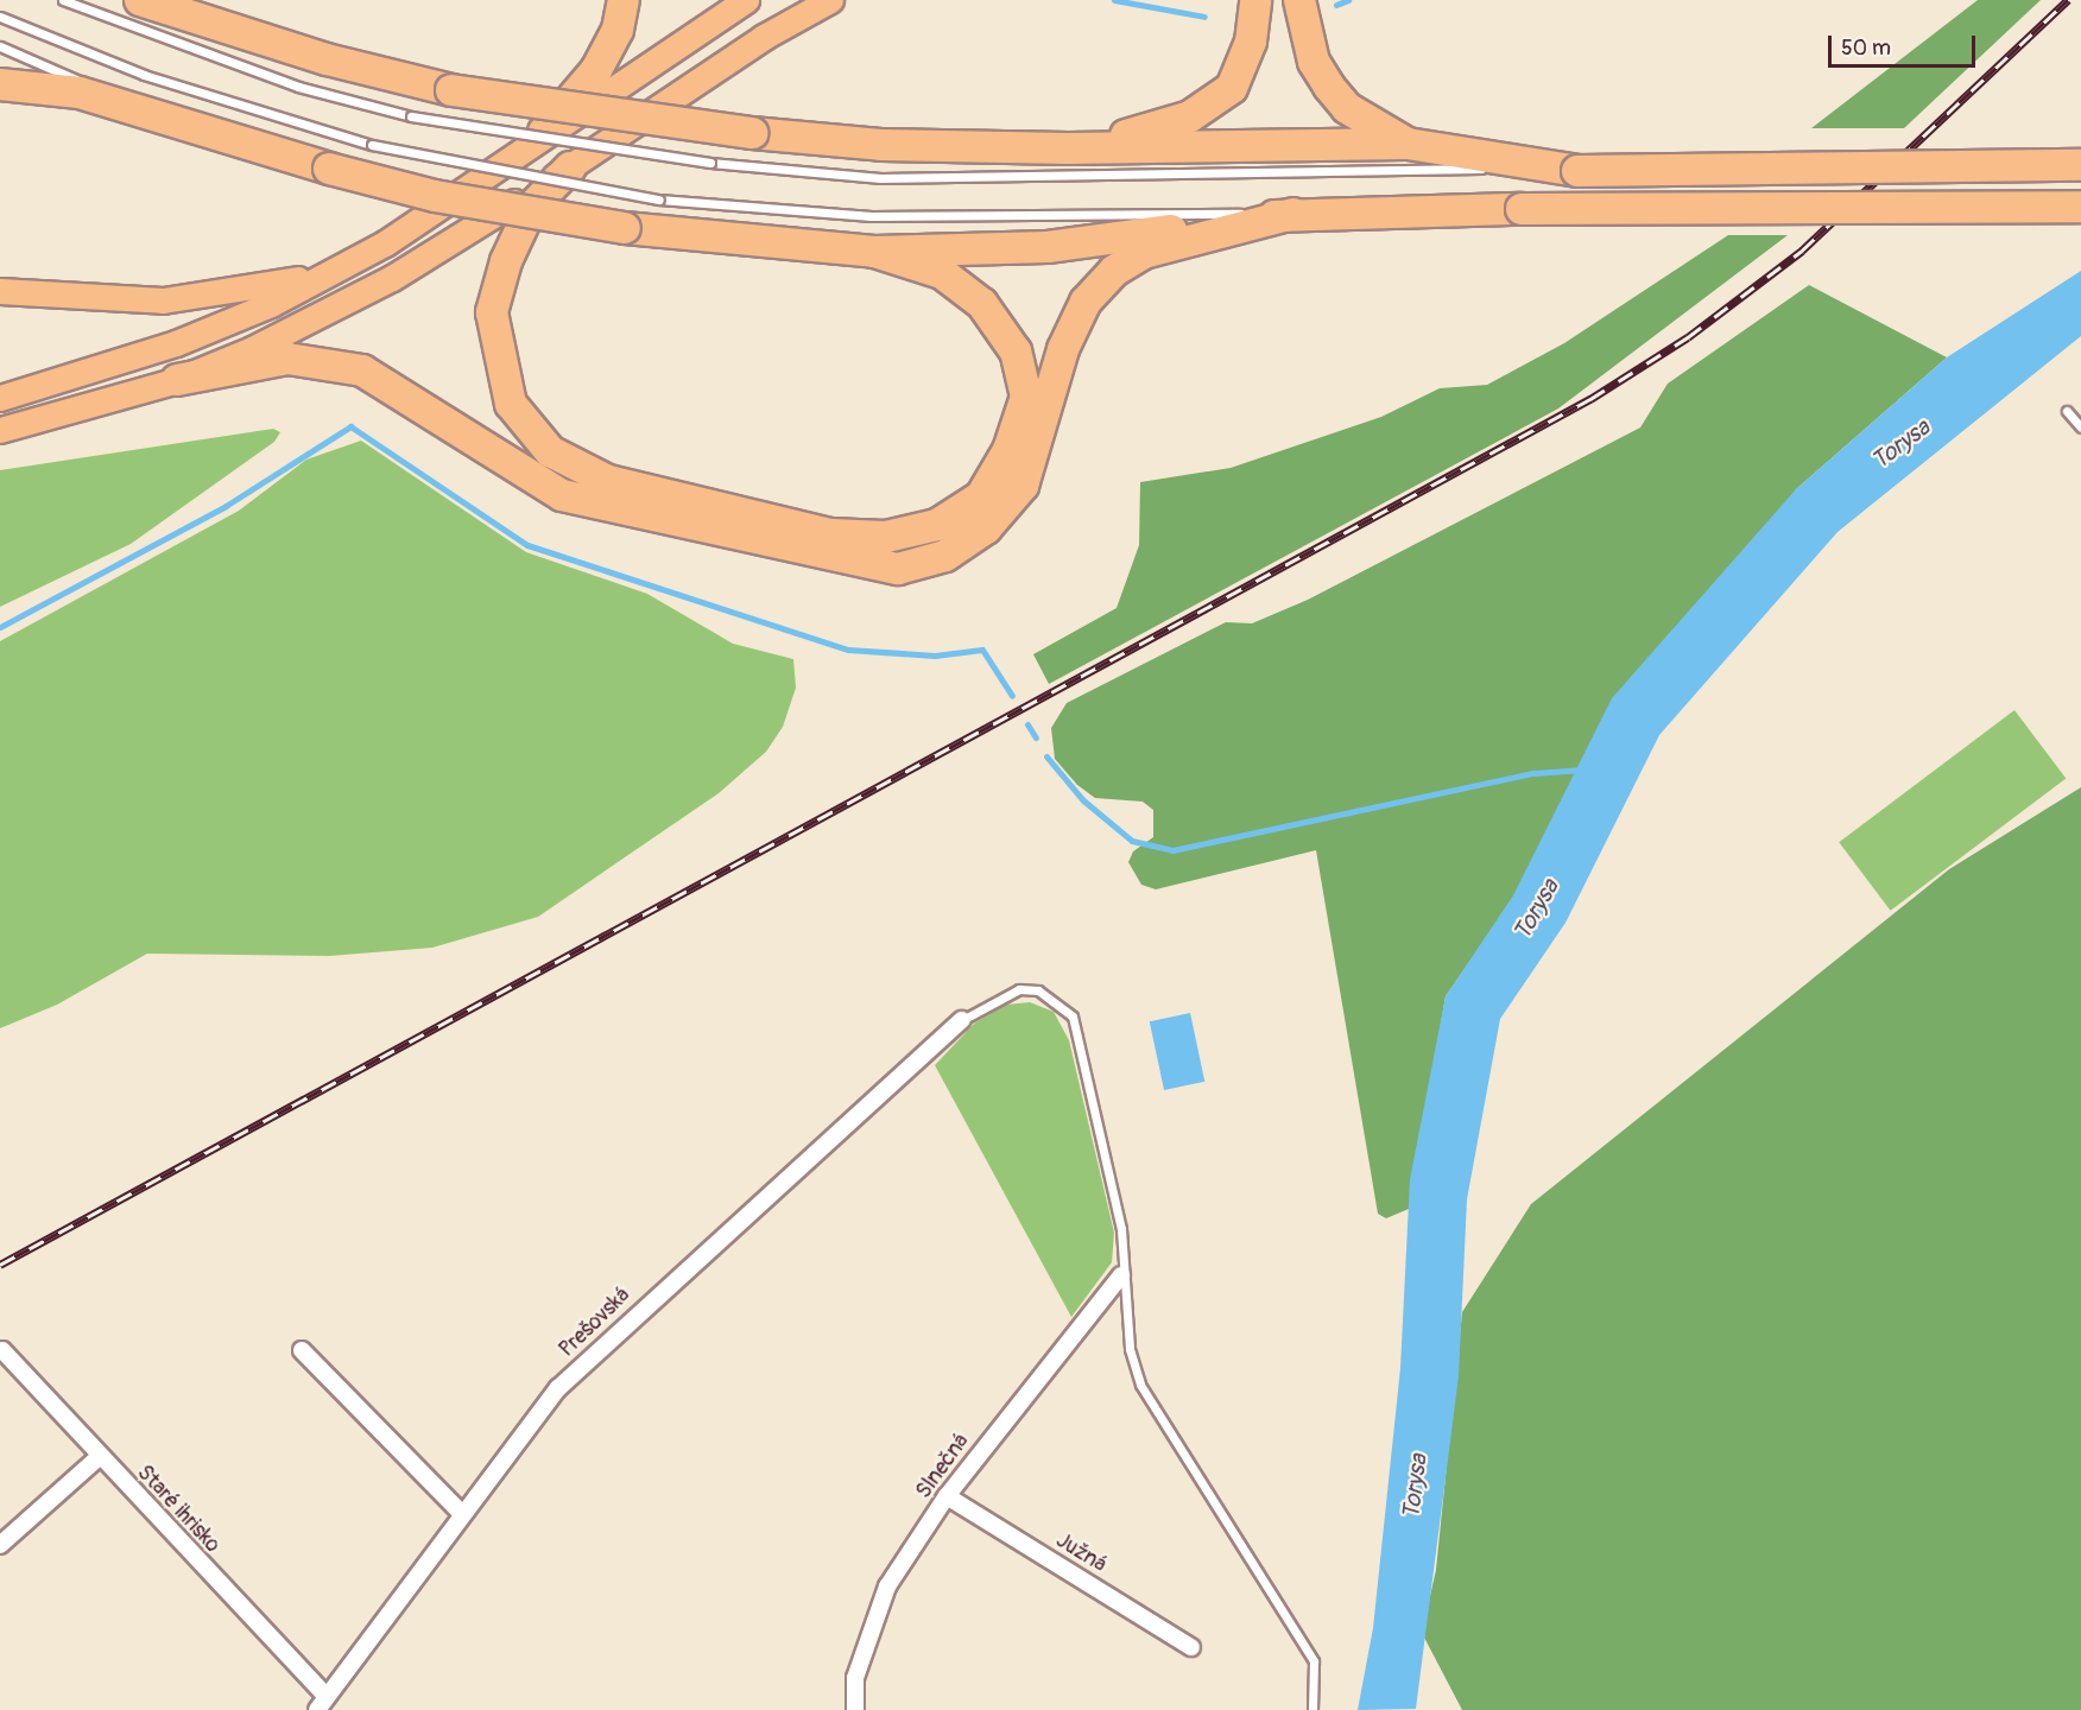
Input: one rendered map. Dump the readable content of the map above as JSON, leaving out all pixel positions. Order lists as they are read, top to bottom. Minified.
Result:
{"streets":{"street":["Prešovská","Slnečná","Staré ihrisko","Južná"]},"crossings":[["Prešovská","Staré ihrisko"],["Slnečná","Južná"]],"water":["Torysa"],"scale_bar":"50 m"}
